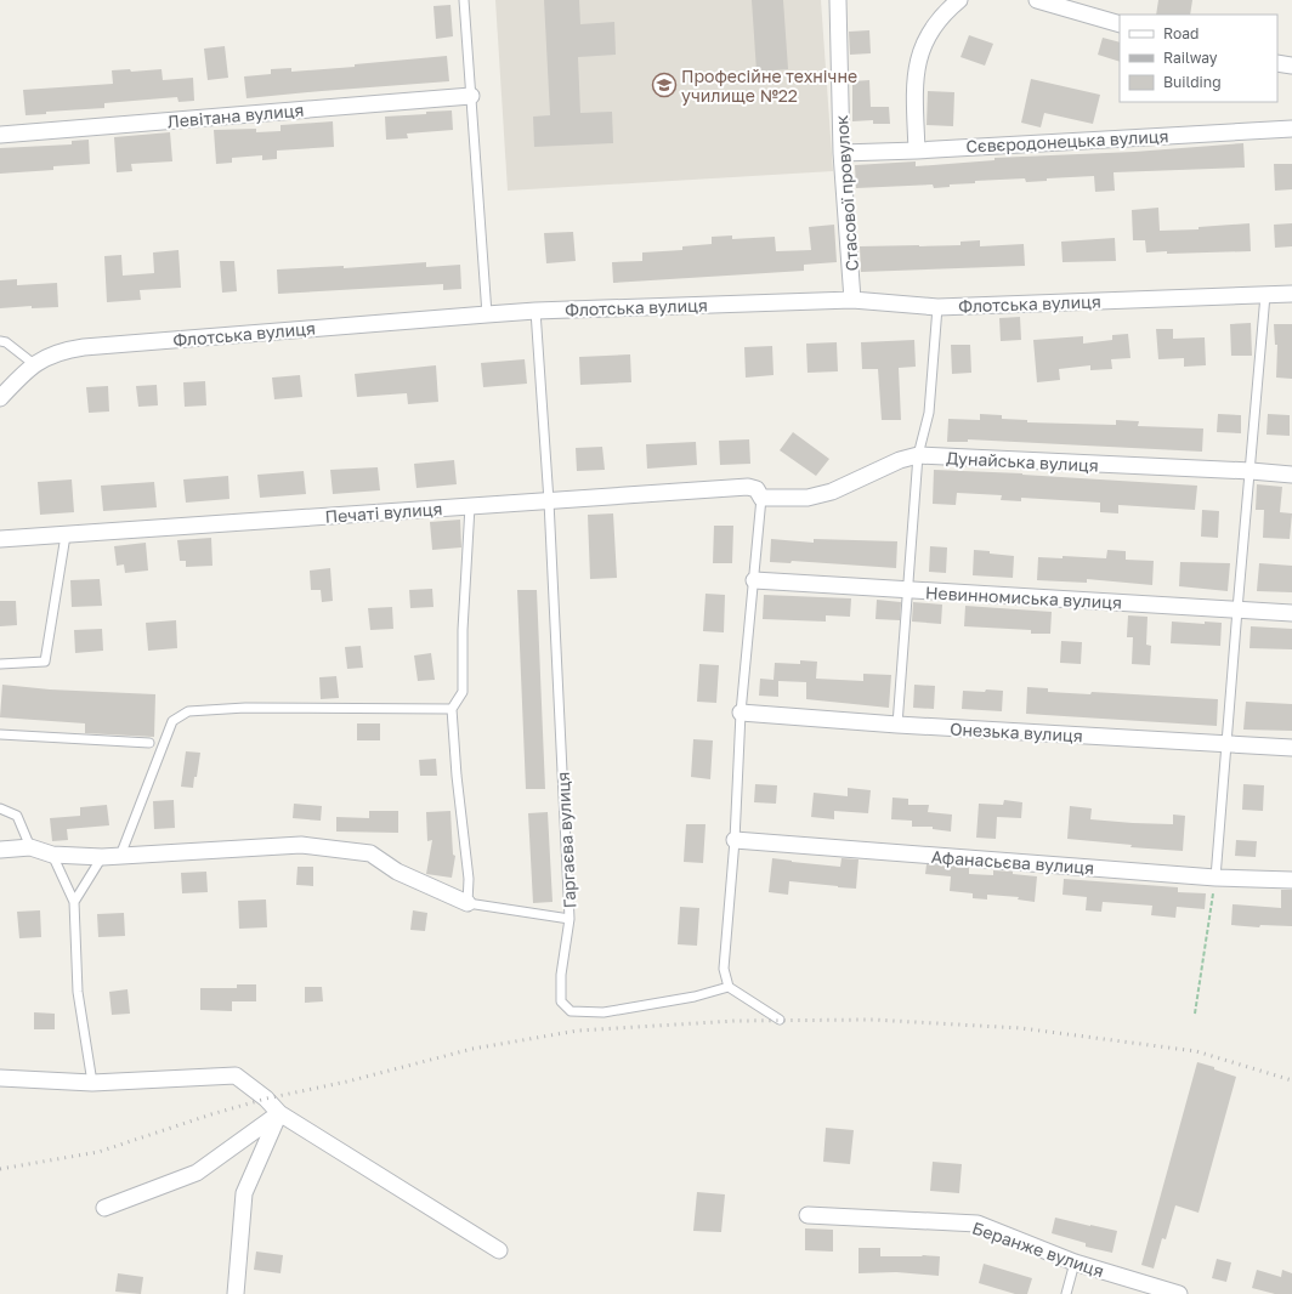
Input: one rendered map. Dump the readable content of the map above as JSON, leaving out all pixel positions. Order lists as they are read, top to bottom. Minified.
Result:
{"streets":{"street":["Левітана вулиця","Сєвєродонецька вулиця","Стасової провулок","Флотська вулиця","Дунайська вулиця","Печаті вулиця","Невинномиська вулиця","Онезька вулиця","Гаргаєва вулиця","Афанасьєва вулиця","Беранже вулиця"]},"crossings":[["Сєвєродонецька вулиця","Стасової провулок"],["Стасової провулок","Флотська вулиця"],["Флотська вулиця","Гаргаєва вулиця"],["Дунайська вулиця","Печаті вулиця"],["Печаті вулиця","Гаргаєва вулиця"]],"places":{"school or university":["Професійне технічне училище №22"]},"legend":["Road","Railway","Building"]}
